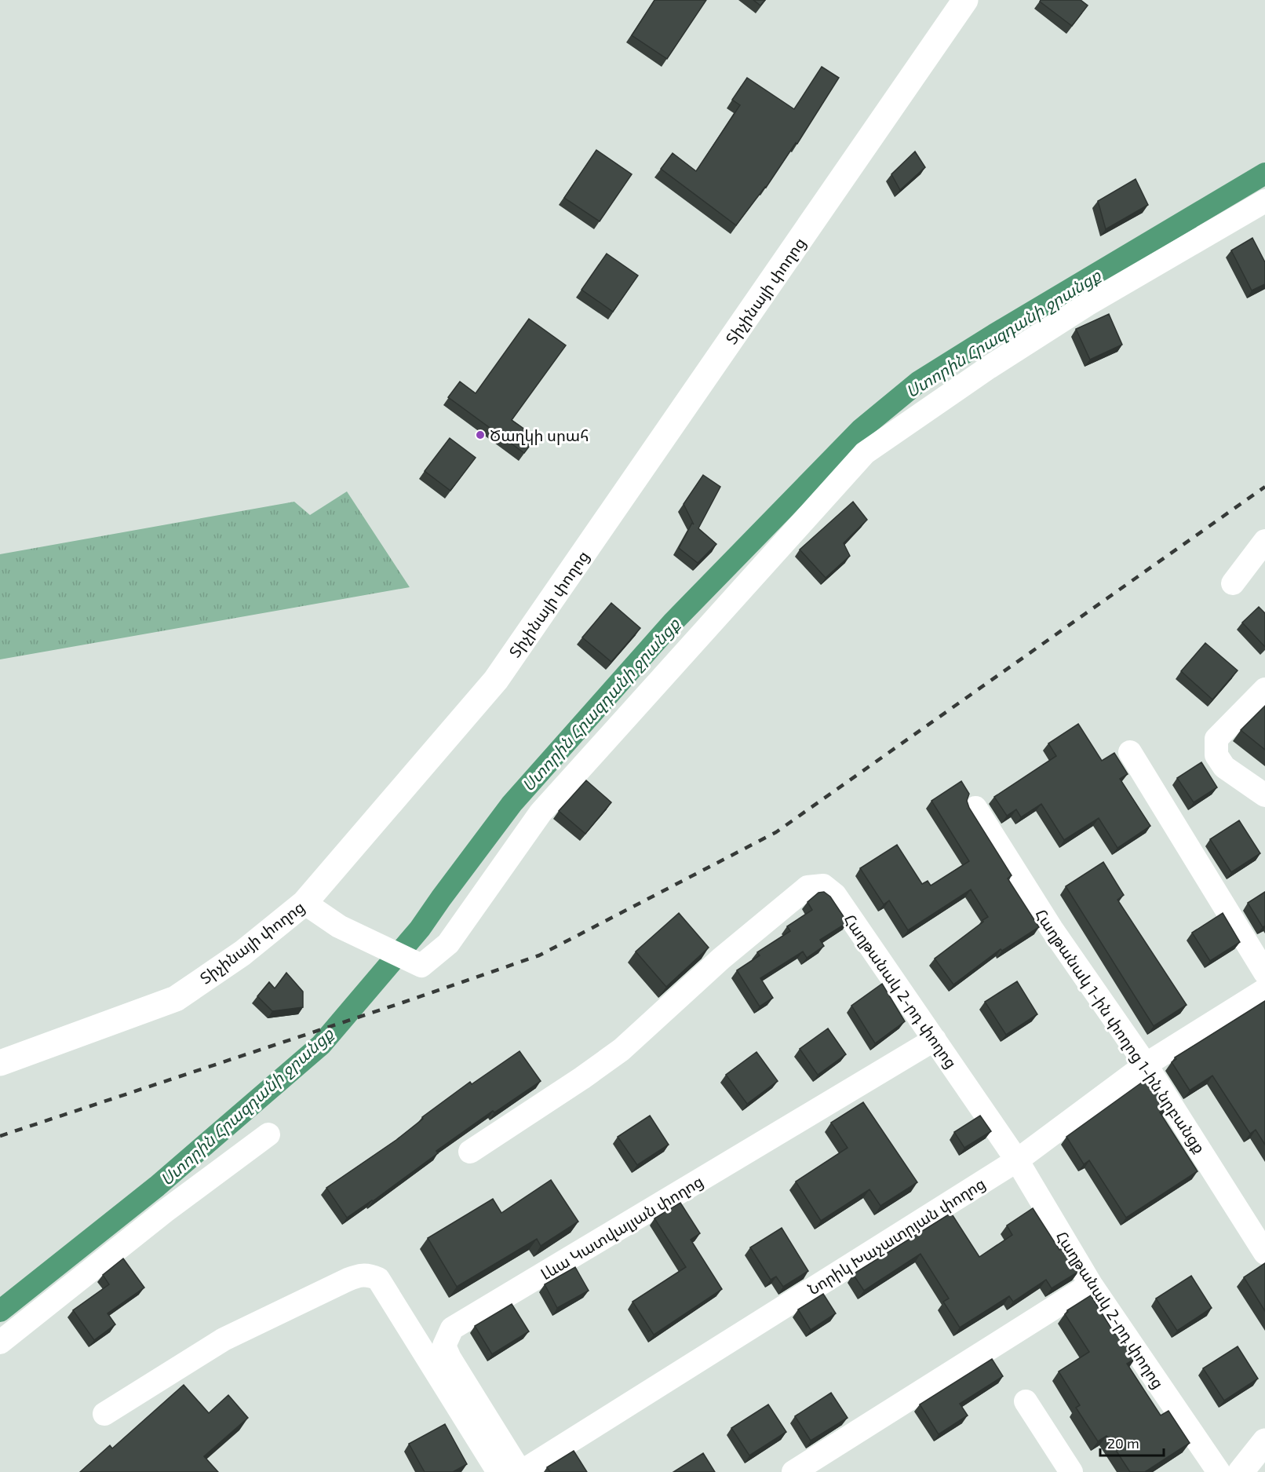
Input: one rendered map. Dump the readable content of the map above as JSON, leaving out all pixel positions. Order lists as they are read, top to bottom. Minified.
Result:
{"streets":{"street":["Տիչինայի փողոց","Հաղթանակ 2-րդ փողոց","Հաղթանակ 1-ին փողոց 1-ին նրբանցք","Լևա Կատվալյան փողոց","Նորիկ Խաչատրյան փողոց"]},"crossings":[["Հաղթանակ 2-րդ փողոց","Լևա Կատվալյան փողոց"],["Հաղթանակ 2-րդ փողոց","Նորիկ Խաչատրյան փողոց"],["Հաղթանակ 1-ին փողոց 1-ին նրբանցք","Նորիկ Խաչատրյան փողոց"],["Լևա Կատվալյան փողոց","Նորիկ Խաչատրյան փողոց"]],"water":["Ստորին Հրազդանի ջրանցք"],"places":["Ծաղկի սրահ"],"scale_bar":"20 m"}
